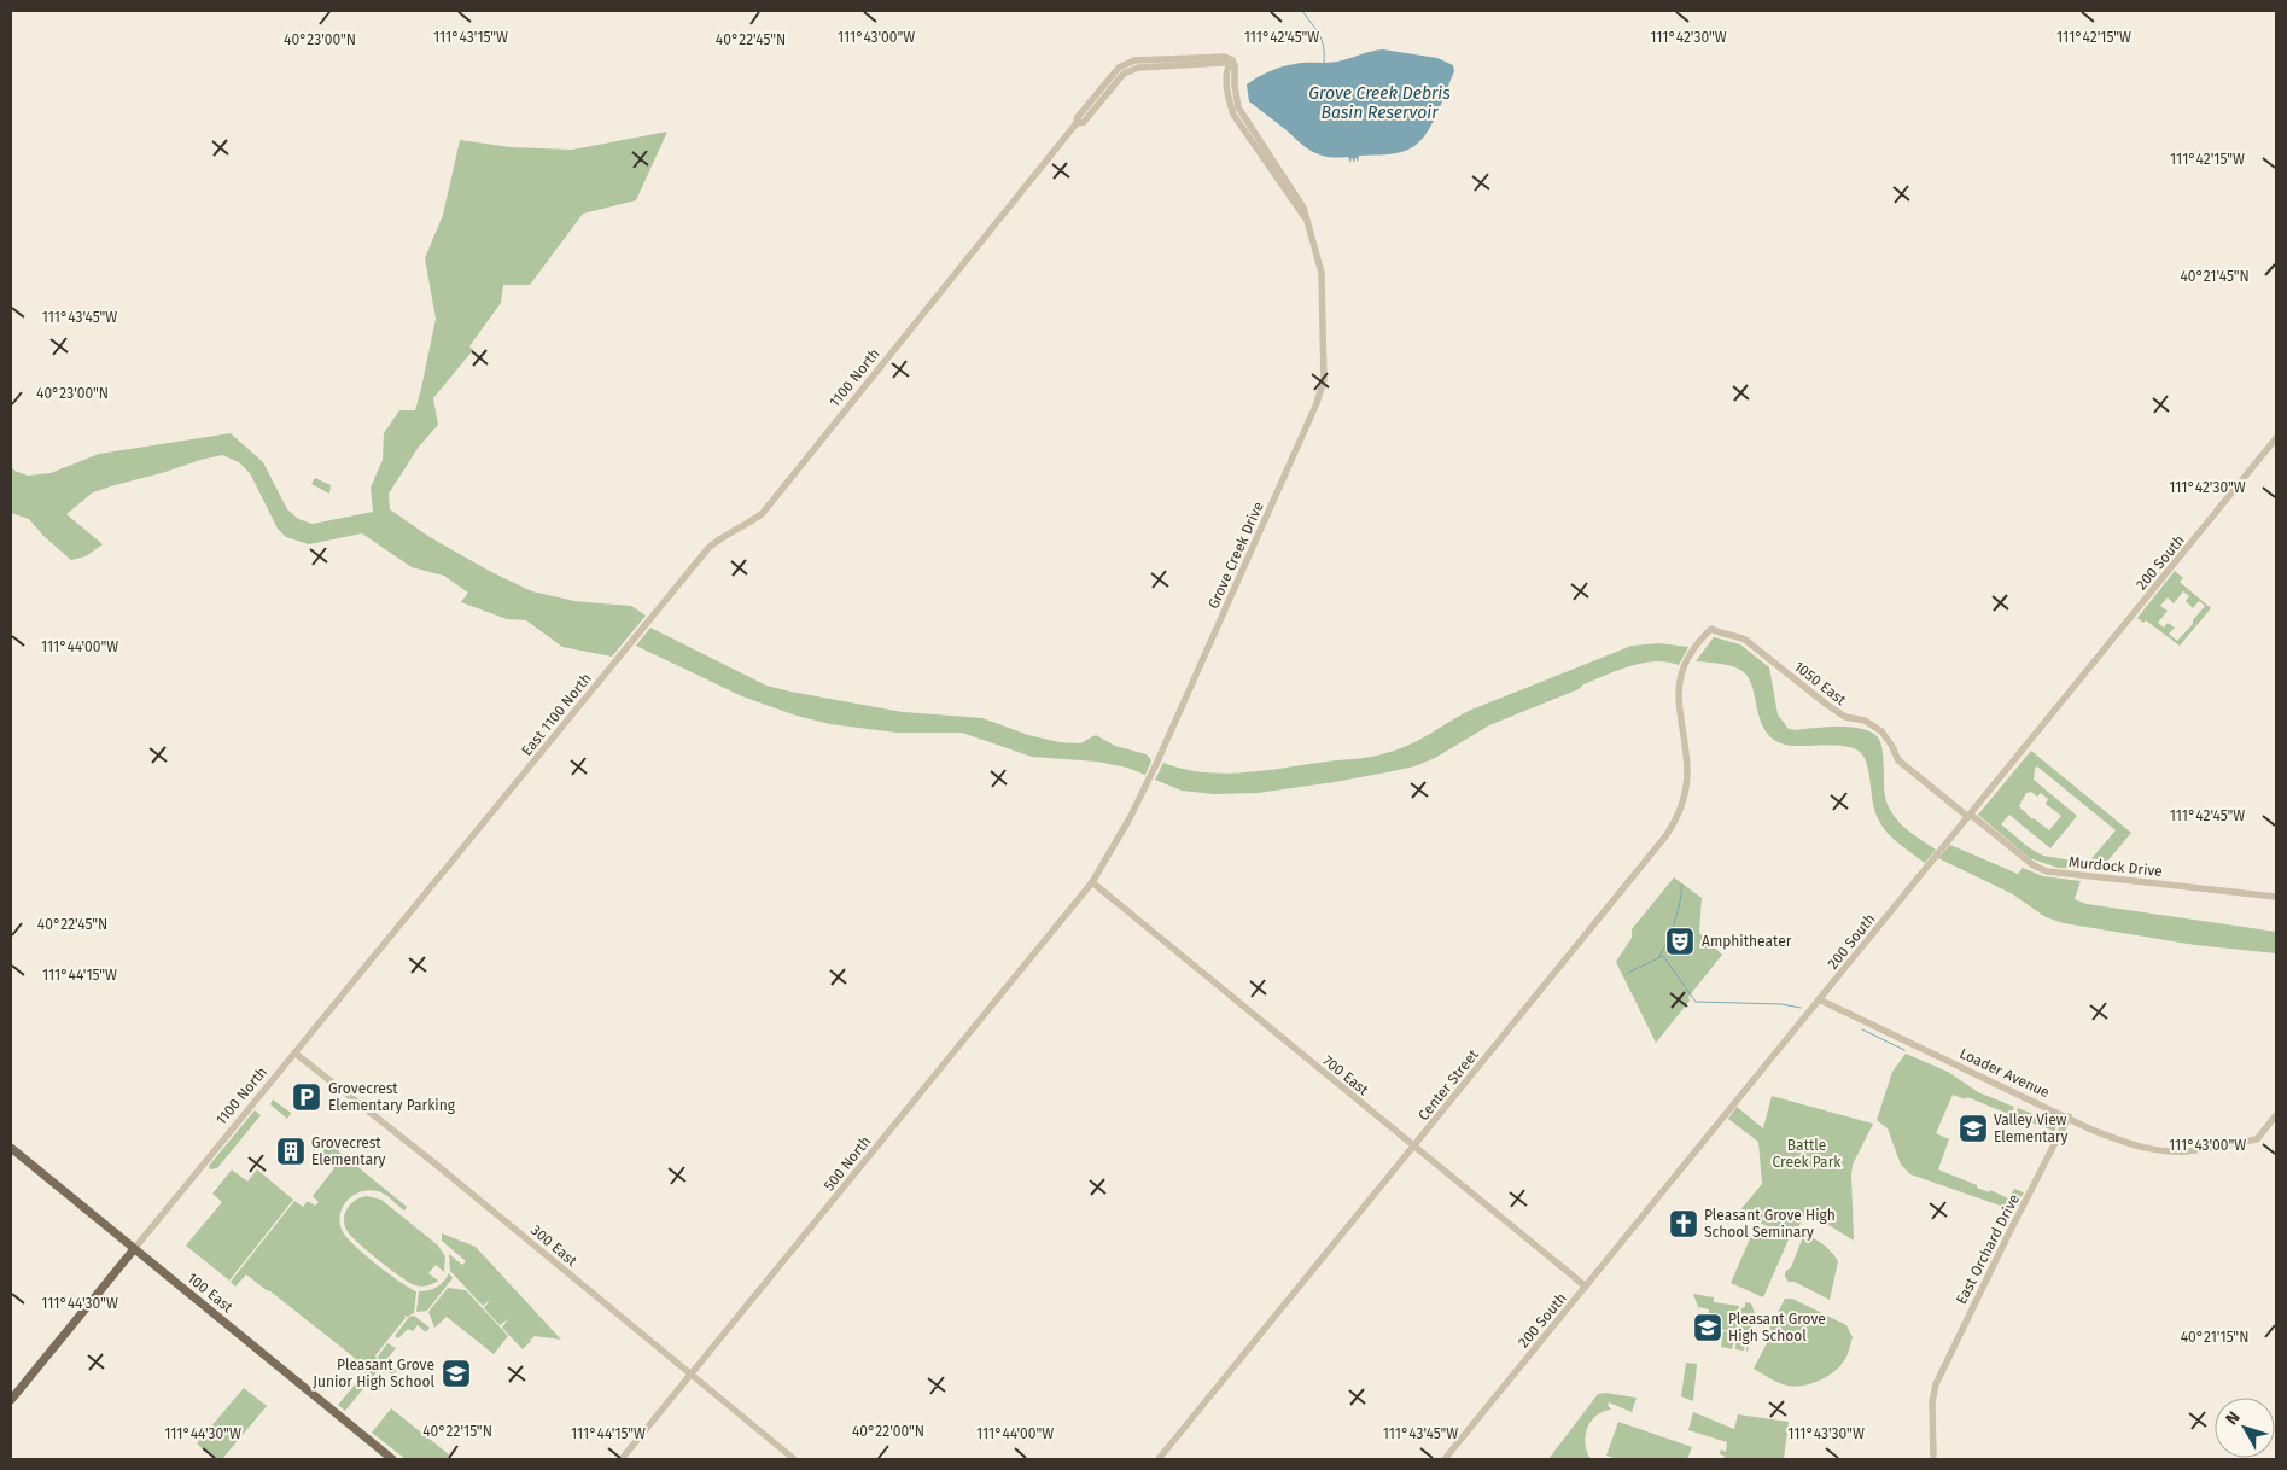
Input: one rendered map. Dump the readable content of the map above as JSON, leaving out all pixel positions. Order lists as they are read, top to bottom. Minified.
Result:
{"streets":{"main road":["1100 North","100 East"],"street":["Grove Creek Drive","200 South","1050 East","East 1100 North","Murdock Drive","Loader Avenue","700 East","Center Street","500 North","300 East","East Orchard Drive"]},"crossings":[["1100 North","Grove Creek Drive"],["1100 North","East 1100 North"],["1100 North","300 East"],["1100 North","100 East"],["Grove Creek Drive","700 East"],["Grove Creek Drive","500 North"],["200 South","1050 East"],["200 South","Murdock Drive"],["200 South","Loader Avenue"],["200 South","700 East"],["1050 East","Murdock Drive"],["1050 East","Center Street"],["Loader Avenue","East Orchard Drive"],["700 East","Center Street"],["700 East","500 North"],["500 North","300 East"]],"water":["Grove Creek Debris Basin Reservoir"],"parks":["Battle Creek Park"],"places":{"theatre":["Amphitheater"],"parking":["Grovecrest Elementary Parking"],"school or university":["Valley View Elementary","Pleasant Grove High School","Pleasant Grove Junior High School"],"building":["Grovecrest Elementary"],"church":["Pleasant Grove High School Seminary"]},"north":"top left","coordinates":["111°43'15\"W","111°43'00\"W","111°42'45\"W","111°42'30\"W","111°42'15\"W","40°23'00\"N","40°22'45\"N","40°21'45\"N","111°43'45\"W","111°44'00\"W","111°44'15\"W","111°44'30\"W","40°21'15\"N","40°22'15\"N","40°22'00\"N","111°43'30\"W"]}
